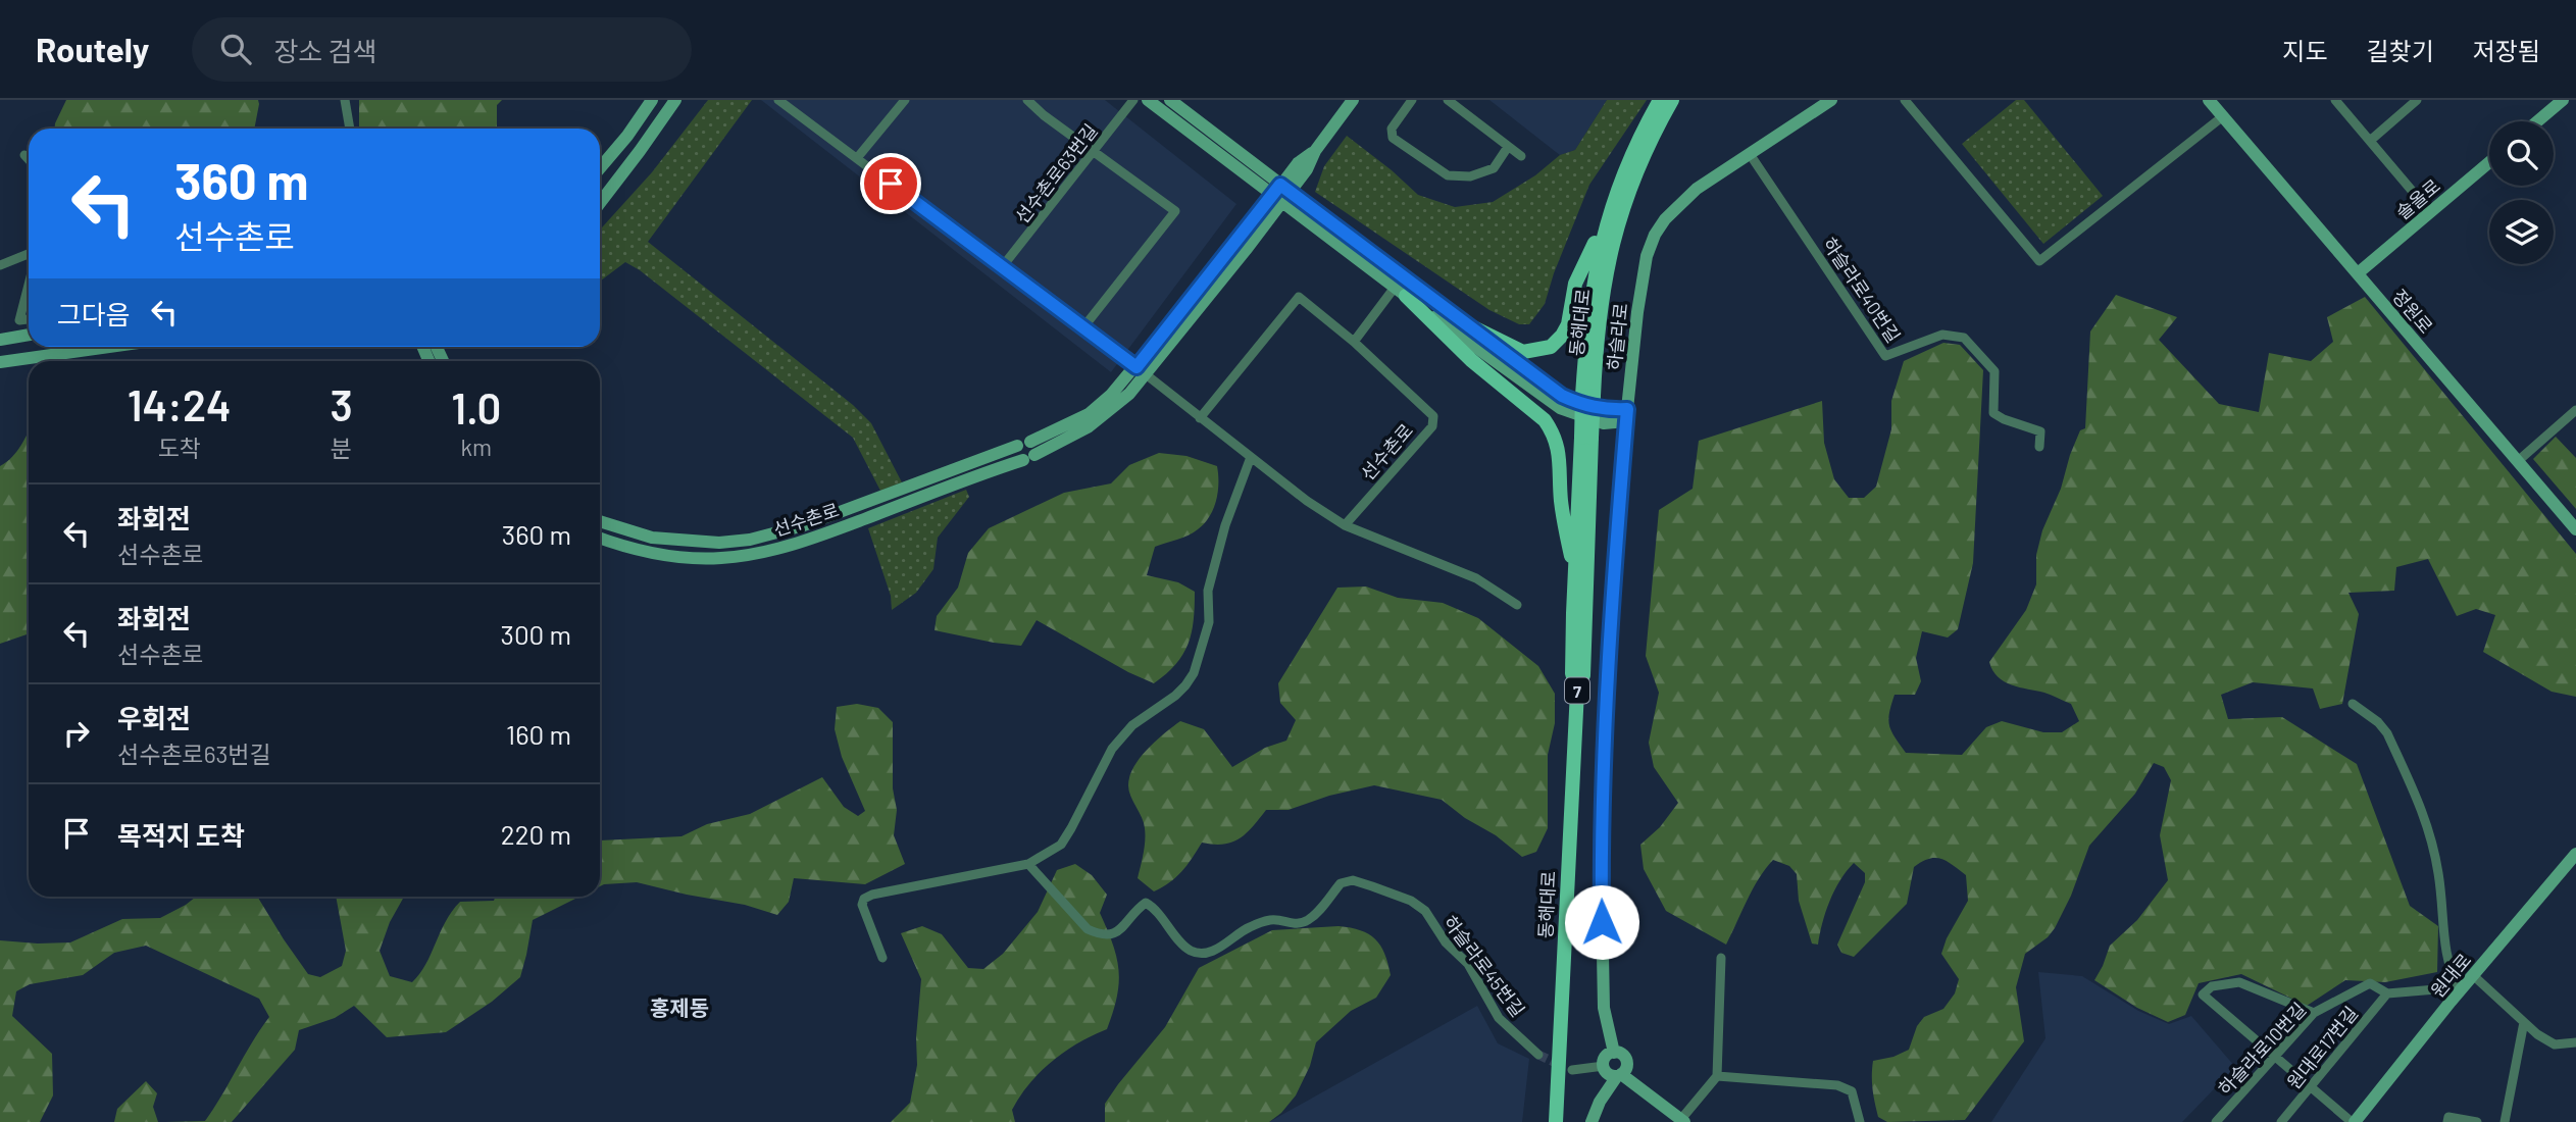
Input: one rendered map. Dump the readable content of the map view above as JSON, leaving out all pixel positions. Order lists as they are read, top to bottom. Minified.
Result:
{"streets":{"main road":["동해대로","7"],"street":["선수촌로63번길","솔올로","하슬라로40번길","정원로","하슬라로","선수촌로","하슬라로45번길","원대로","원대로17번길","하슬라로10번길"]},"crossings":[["솔올로","정원로"],["하슬라로40번길","하슬라로"],["원대로","하슬라로10번길"],["원대로17번길","하슬라로10번길"]],"districts":["홍제동"],"page":{"header":"Routely","search":"장소 검색","nav":["지도","길찾기","저장됨"],"turn":["360 m","선수촌로"],"then":"그다음","eta":["14:24","도착","3","분","1.0","km"],"list":[{"name":"좌회전","note":"선수촌로","value":"360 m"},{"name":"좌회전","note":"선수촌로","value":"300 m"},{"name":"우회전","note":"선수촌로63번길","value":"160 m"},{"name":"목적지 도착","value":"220 m"}]}}
